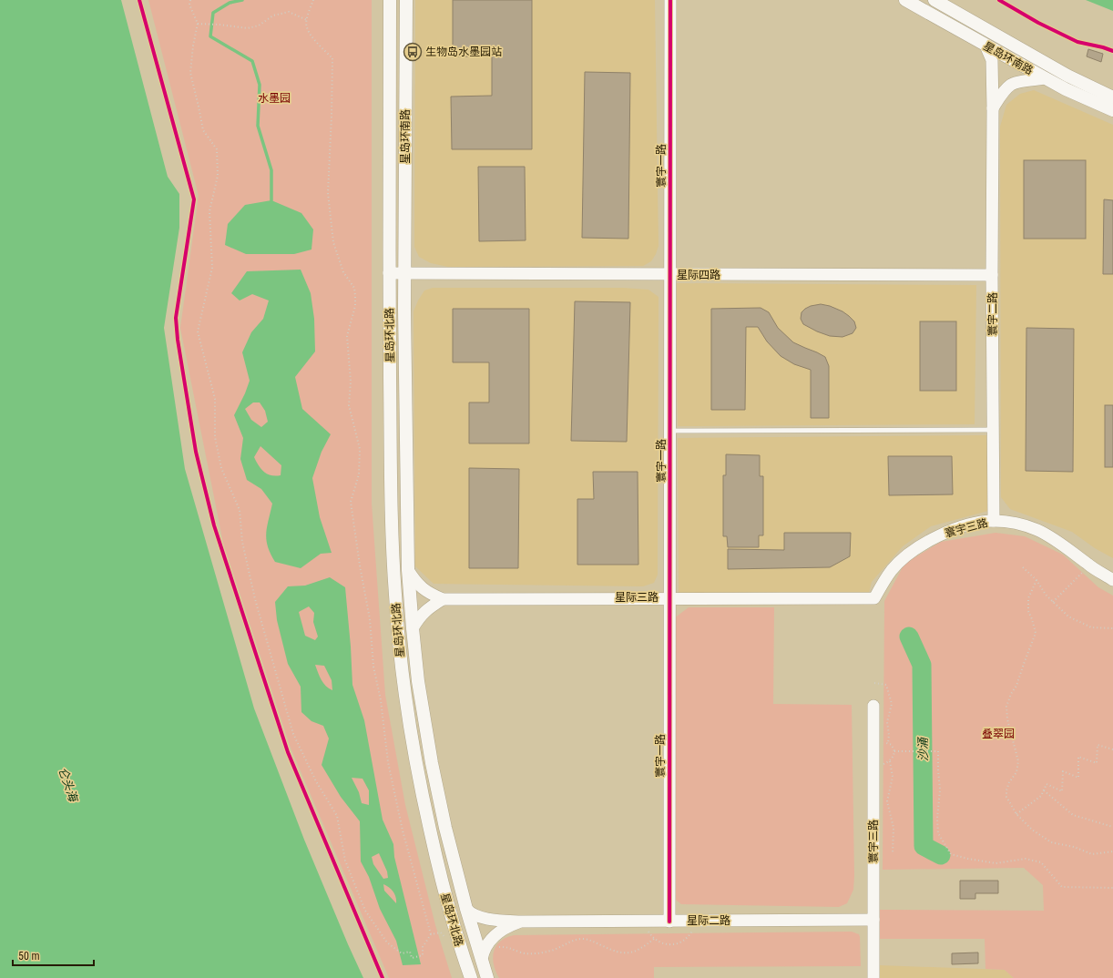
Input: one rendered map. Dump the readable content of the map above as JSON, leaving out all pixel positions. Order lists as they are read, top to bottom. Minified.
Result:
{"streets":{"main road":["星岛环南路","星岛环北路"],"street":["寰宇一路","星际四路","寰宇二路","寰宇三路","星际三路","星际二路"]},"crossings":[["星岛环南路","星际四路"],["星岛环南路","寰宇二路"],["星岛环南路","星岛环北路"],["寰宇一路","星际四路"],["寰宇一路","星际三路"],["寰宇一路","星际二路"],["星际四路","寰宇二路"],["星际四路","星岛环北路"],["寰宇二路","寰宇三路"],["星岛环北路","星际三路"],["星岛环北路","星际二路"],["寰宇三路","星际三路"],["寰宇三路","星际二路"]],"water":["沙涌","仑头海"],"parks":["水墨园","叠翠园"],"places":{"bus stop":["生物岛水墨园站"]},"scale_bar":"50 m"}
